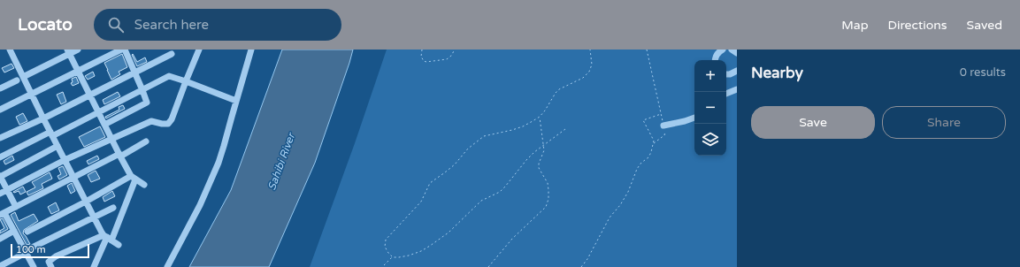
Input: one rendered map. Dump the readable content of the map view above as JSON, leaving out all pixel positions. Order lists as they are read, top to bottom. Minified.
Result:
{"water":["Sahibi River"],"scale_bar":"100 m","page":{"header":"Locato","search":"Search here","nav":["Map","Directions","Saved"],"heading":["Nearby","0 results"],"map_buttons":["+","−"],"buttons":["Save","Share"],"scale":"100 m"}}
